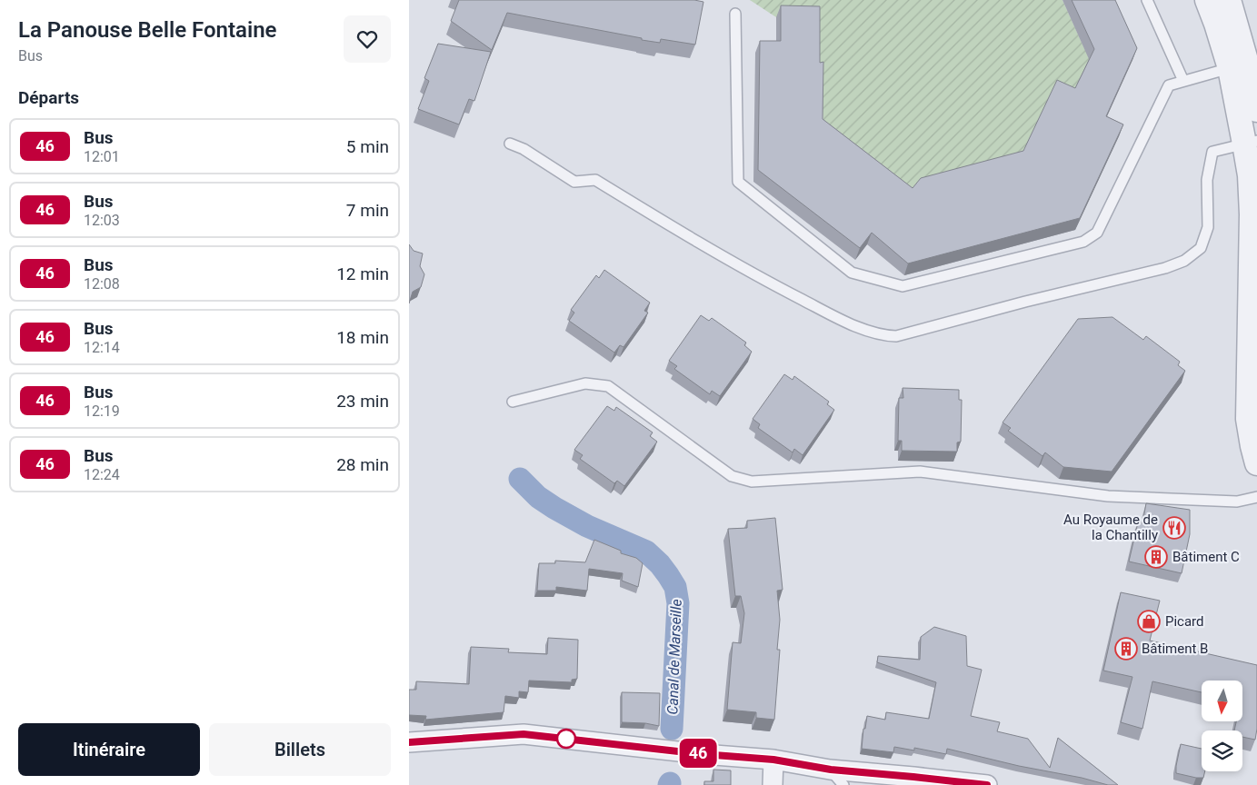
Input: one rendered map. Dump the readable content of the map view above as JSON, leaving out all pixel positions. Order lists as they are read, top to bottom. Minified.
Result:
{"water":["Canal de Marseille"],"places":{"restaurant":["Au Royaume de la Chantilly"],"building":["Bâtiment C","Bâtiment B"],"shop":["Picard"]},"lines":["bus line 46"],"north":"bottom","page":{"heading":[["La Panouse Belle Fontaine","Bus"],"Départs"],"on_map":"46","list":[{"mark":"46","name":"Bus","note":"12:01","value":"5 min"},{"mark":"46","name":"Bus","note":"12:03","value":"7 min"},{"mark":"46","name":"Bus","note":"12:08","value":"12 min"},{"mark":"46","name":"Bus","note":"12:14","value":"18 min"},{"mark":"46","name":"Bus","note":"12:19","value":"23 min"},{"mark":"46","name":"Bus","note":"12:24","value":"28 min"}],"buttons":["Itinéraire","Billets"]}}
